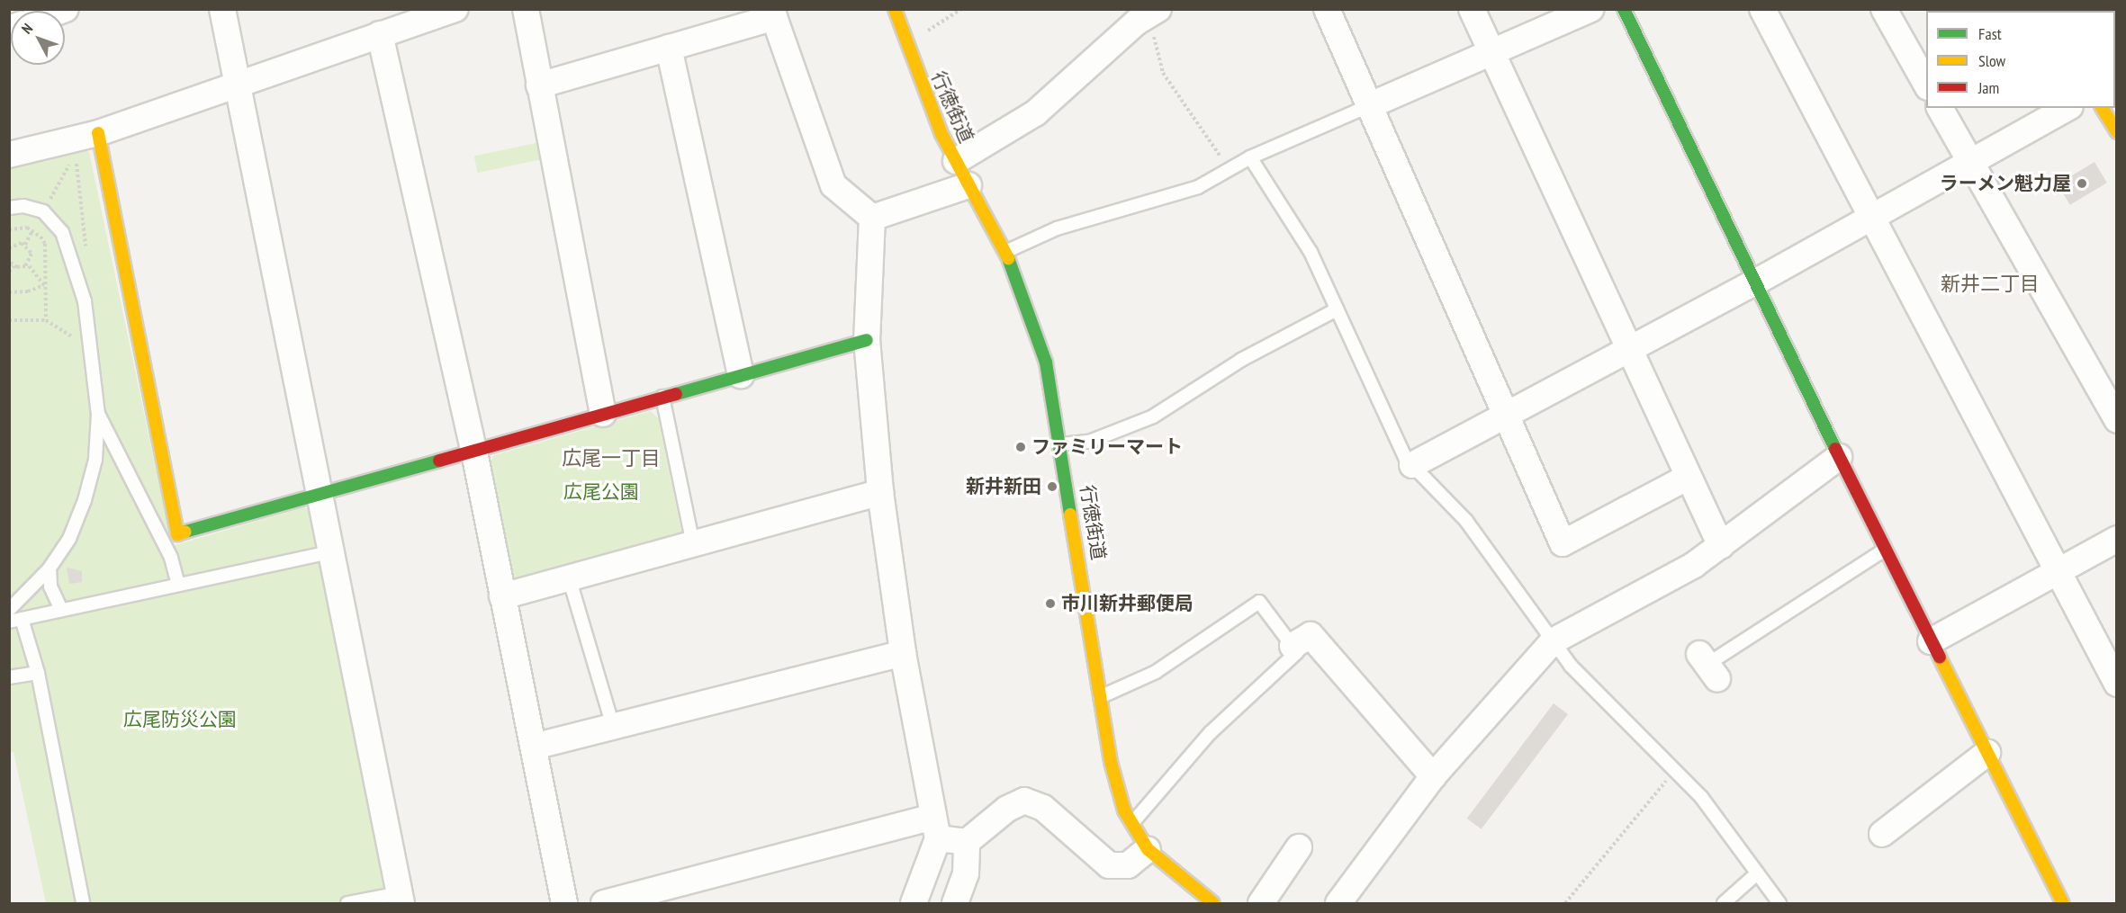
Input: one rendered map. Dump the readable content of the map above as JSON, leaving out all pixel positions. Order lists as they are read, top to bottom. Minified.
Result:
{"streets":{"street":["行徳街道"]},"districts":["新井二丁目","広尾一丁目"],"parks":["広尾公園","広尾防災公園"],"places":["ラーメン魁力屋","ファミリーマート","新井新田","市川新井郵便局"],"legend":["Fast","Slow","Jam"],"north":"top left"}
